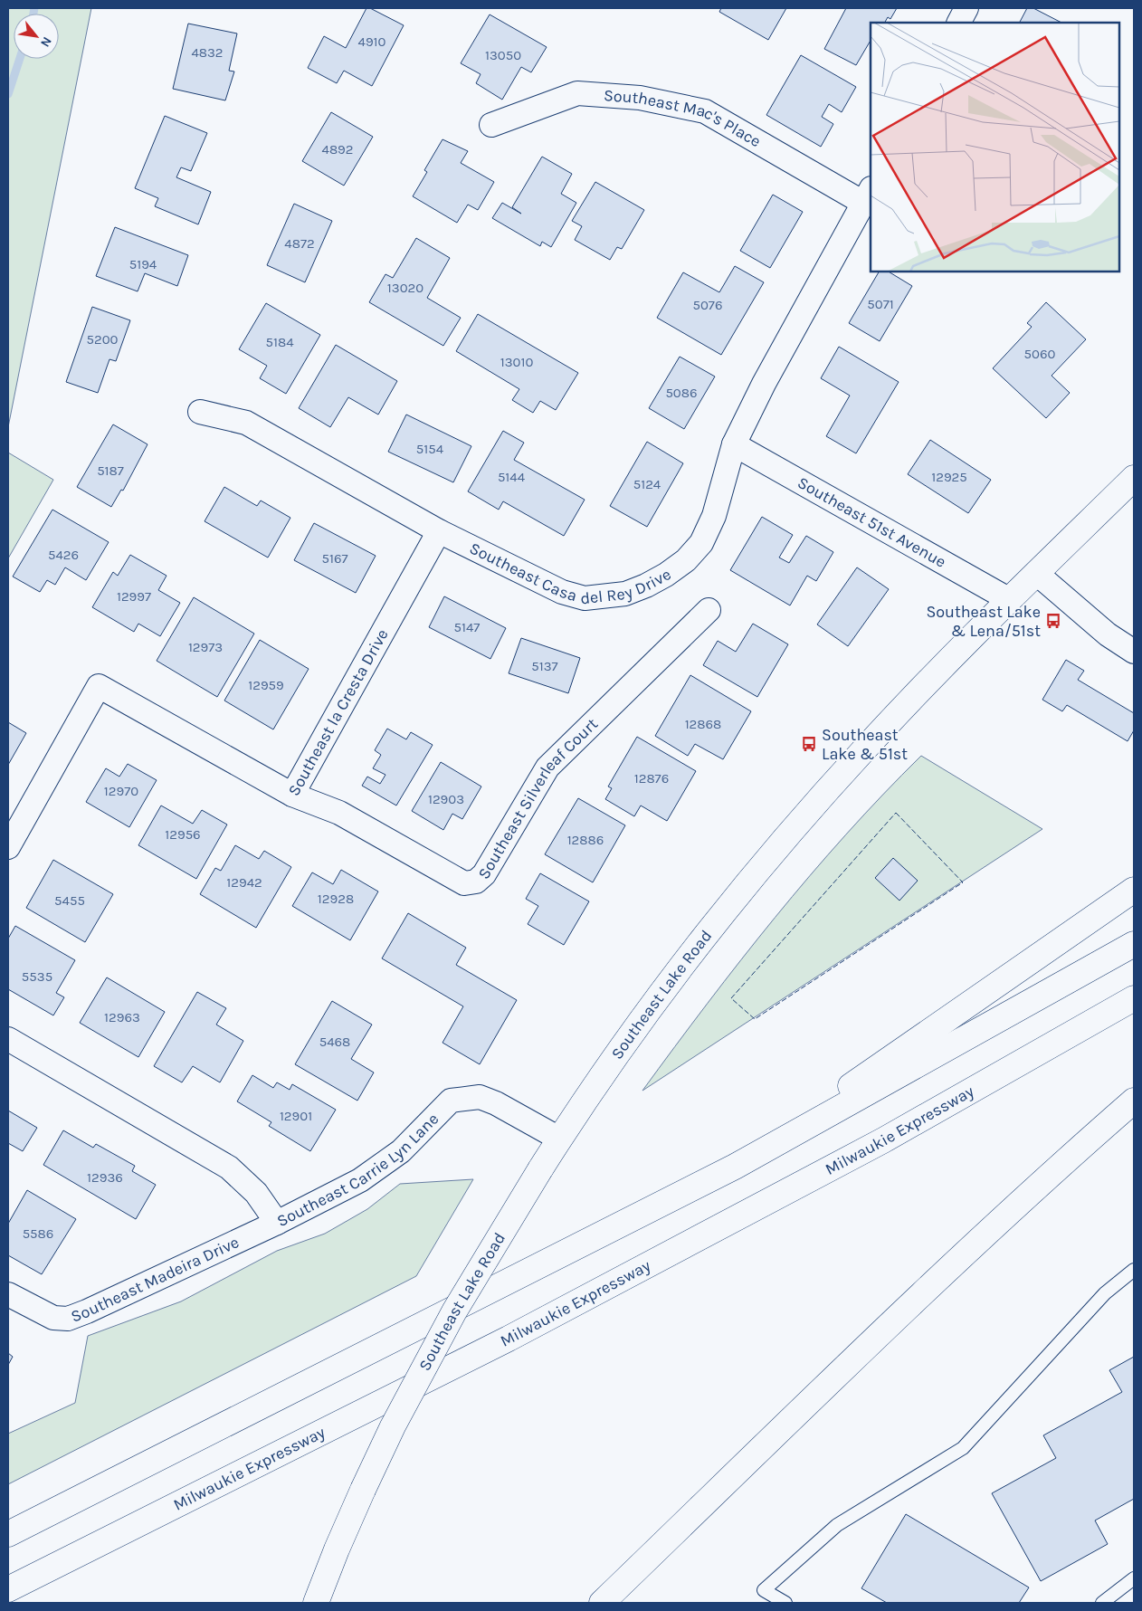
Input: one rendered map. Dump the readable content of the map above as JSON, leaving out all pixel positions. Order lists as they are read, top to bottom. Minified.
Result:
{"streets":{"main road":["Southeast Lake Road","Milwaukie Expressway"],"street":["Southeast Mac's Place","Southeast 51st Avenue","Southeast Casa del Rey Drive","Southeast la Cresta Drive","Southeast Silverleaf Court","Southeast Carrie Lyn Lane","Southeast Madeira Drive"]},"crossings":[["Southeast Mac's Place","Southeast Casa del Rey Drive"],["Southeast 51st Avenue","Southeast Casa del Rey Drive"],["Southeast 51st Avenue","Southeast Lake Road"],["Southeast Casa del Rey Drive","Southeast la Cresta Drive"],["Southeast la Cresta Drive","Southeast Silverleaf Court"],["Southeast Lake Road","Southeast Carrie Lyn Lane"],["Southeast Carrie Lyn Lane","Southeast Madeira Drive"]],"places":{"bus stop":["Southeast Lake & Lena/51st","Southeast Lake & 51st"]},"house_numbers":["4910","4832","13050","4892","4872","5194","13020","5071","5076","5200","5184","5060","13010","5086","5154","5187","5144","12925","5124","5426","5167","12997","5147","12973","5137","12959","12868","12876","12970","12903","12956","12886","12942","12928","5455","5535","12963","5468","12901","12936","5586"],"north":"bottom right"}
